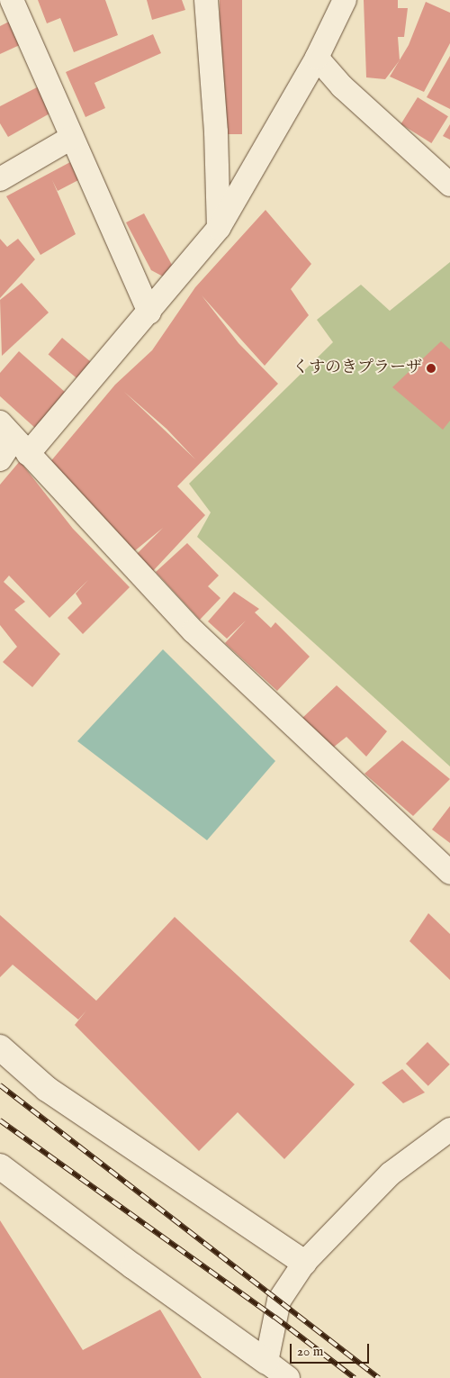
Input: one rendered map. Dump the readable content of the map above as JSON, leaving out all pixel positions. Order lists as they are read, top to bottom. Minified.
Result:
{"places":["くすのきプラーザ"],"scale_bar":"20 m"}
